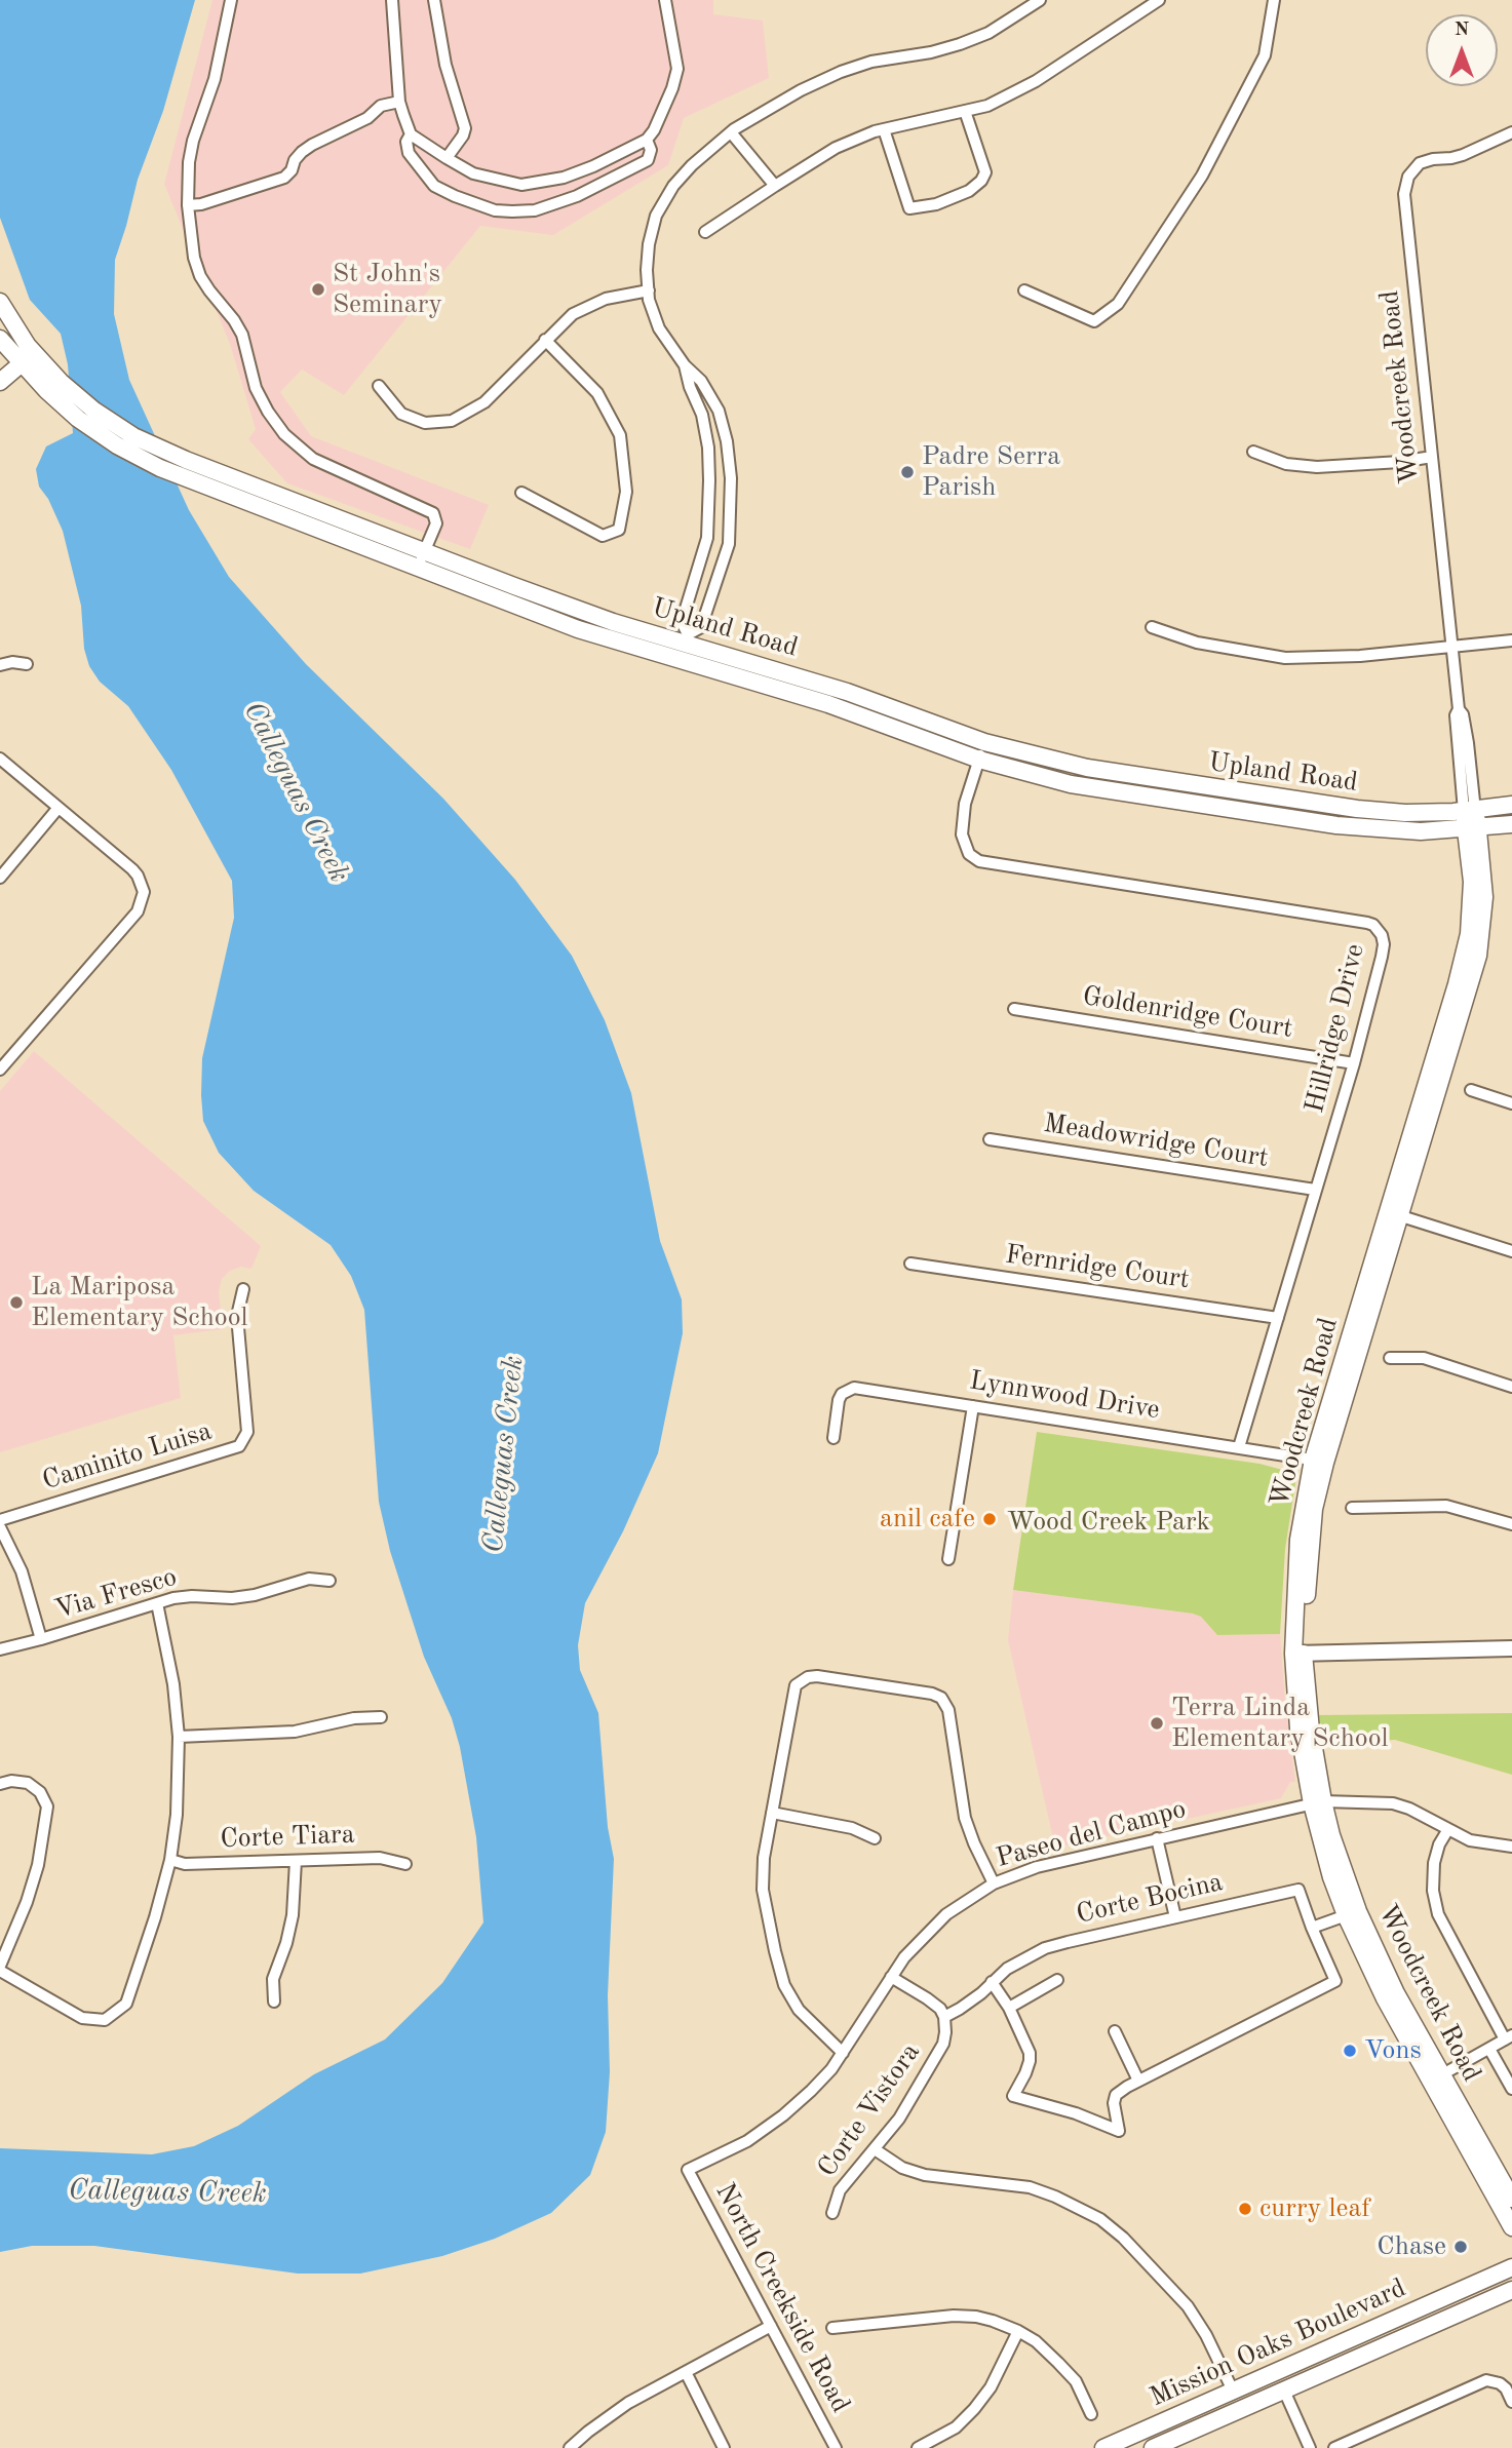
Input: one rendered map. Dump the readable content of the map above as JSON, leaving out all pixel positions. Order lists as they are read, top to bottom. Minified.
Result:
{"streets":{"main road":["Woodcreek Road","Upland Road","Mission Oaks Boulevard"],"street":["Goldenridge Court","Hillridge Drive","Meadowridge Court","Fernridge Court","Lynnwood Drive","Caminito Luisa","Via Fresco","Paseo del Campo","Corte Tiara","Corte Bocina","Corte Vistora","North Creekside Road"]},"crossings":[["Woodcreek Road","Upland Road"],["Woodcreek Road","Lynnwood Drive"],["Woodcreek Road","Paseo del Campo"],["Upland Road","Hillridge Drive"],["Goldenridge Court","Hillridge Drive"],["Hillridge Drive","Meadowridge Court"],["Hillridge Drive","Fernridge Court"],["Hillridge Drive","Lynnwood Drive"],["Paseo del Campo","North Creekside Road"],["Corte Bocina","Corte Vistora"]],"water":["Calleguas Creek"],"parks":["Wood Creek Park"],"places":["St John's Seminary","Padre Serra Parish","La Mariposa Elementary School","anil cafe","Terra Linda Elementary School","Vons","curry leaf","Chase"],"north":"top"}
